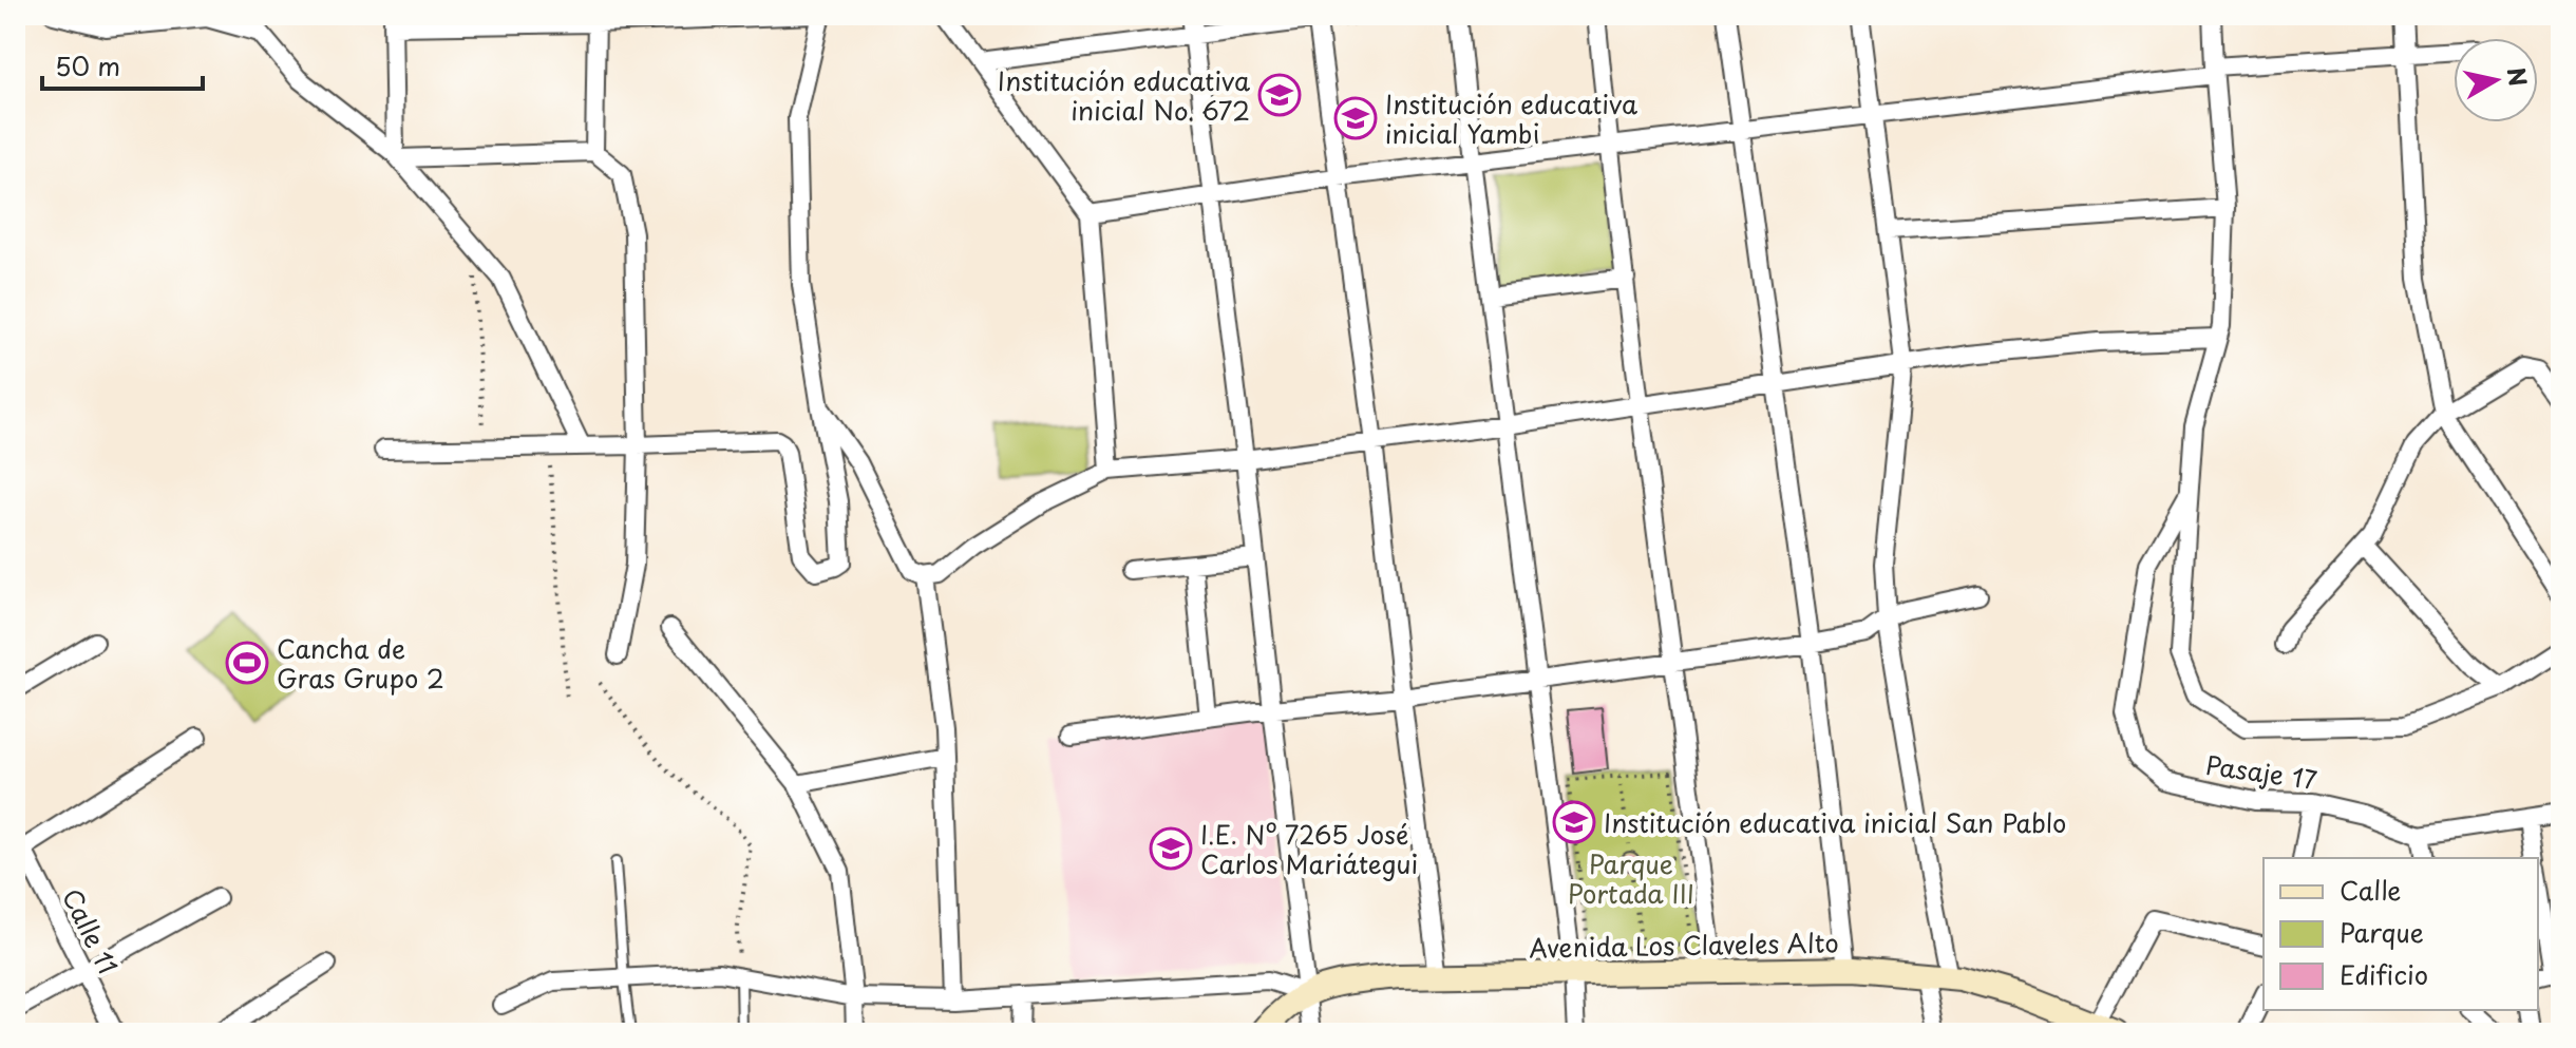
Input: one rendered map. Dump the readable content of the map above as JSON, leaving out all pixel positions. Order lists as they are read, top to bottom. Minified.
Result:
{"streets":{"street":["Pasaje 17","Calle 11","Avenida Los Claveles Alto"]},"parks":["Parque Portada III"],"places":{"school or university":["Institución educativa inicial No. 672","Institución educativa inicial Yambi","Institución educativa inicial San Pablo","I.E. Nº 7265 José Carlos Mariátegui"],"sports":["Cancha de Gras Grupo 2"]},"legend":["Calle","Parque","Edificio"],"scale_bar":"50 m","north":"right"}
